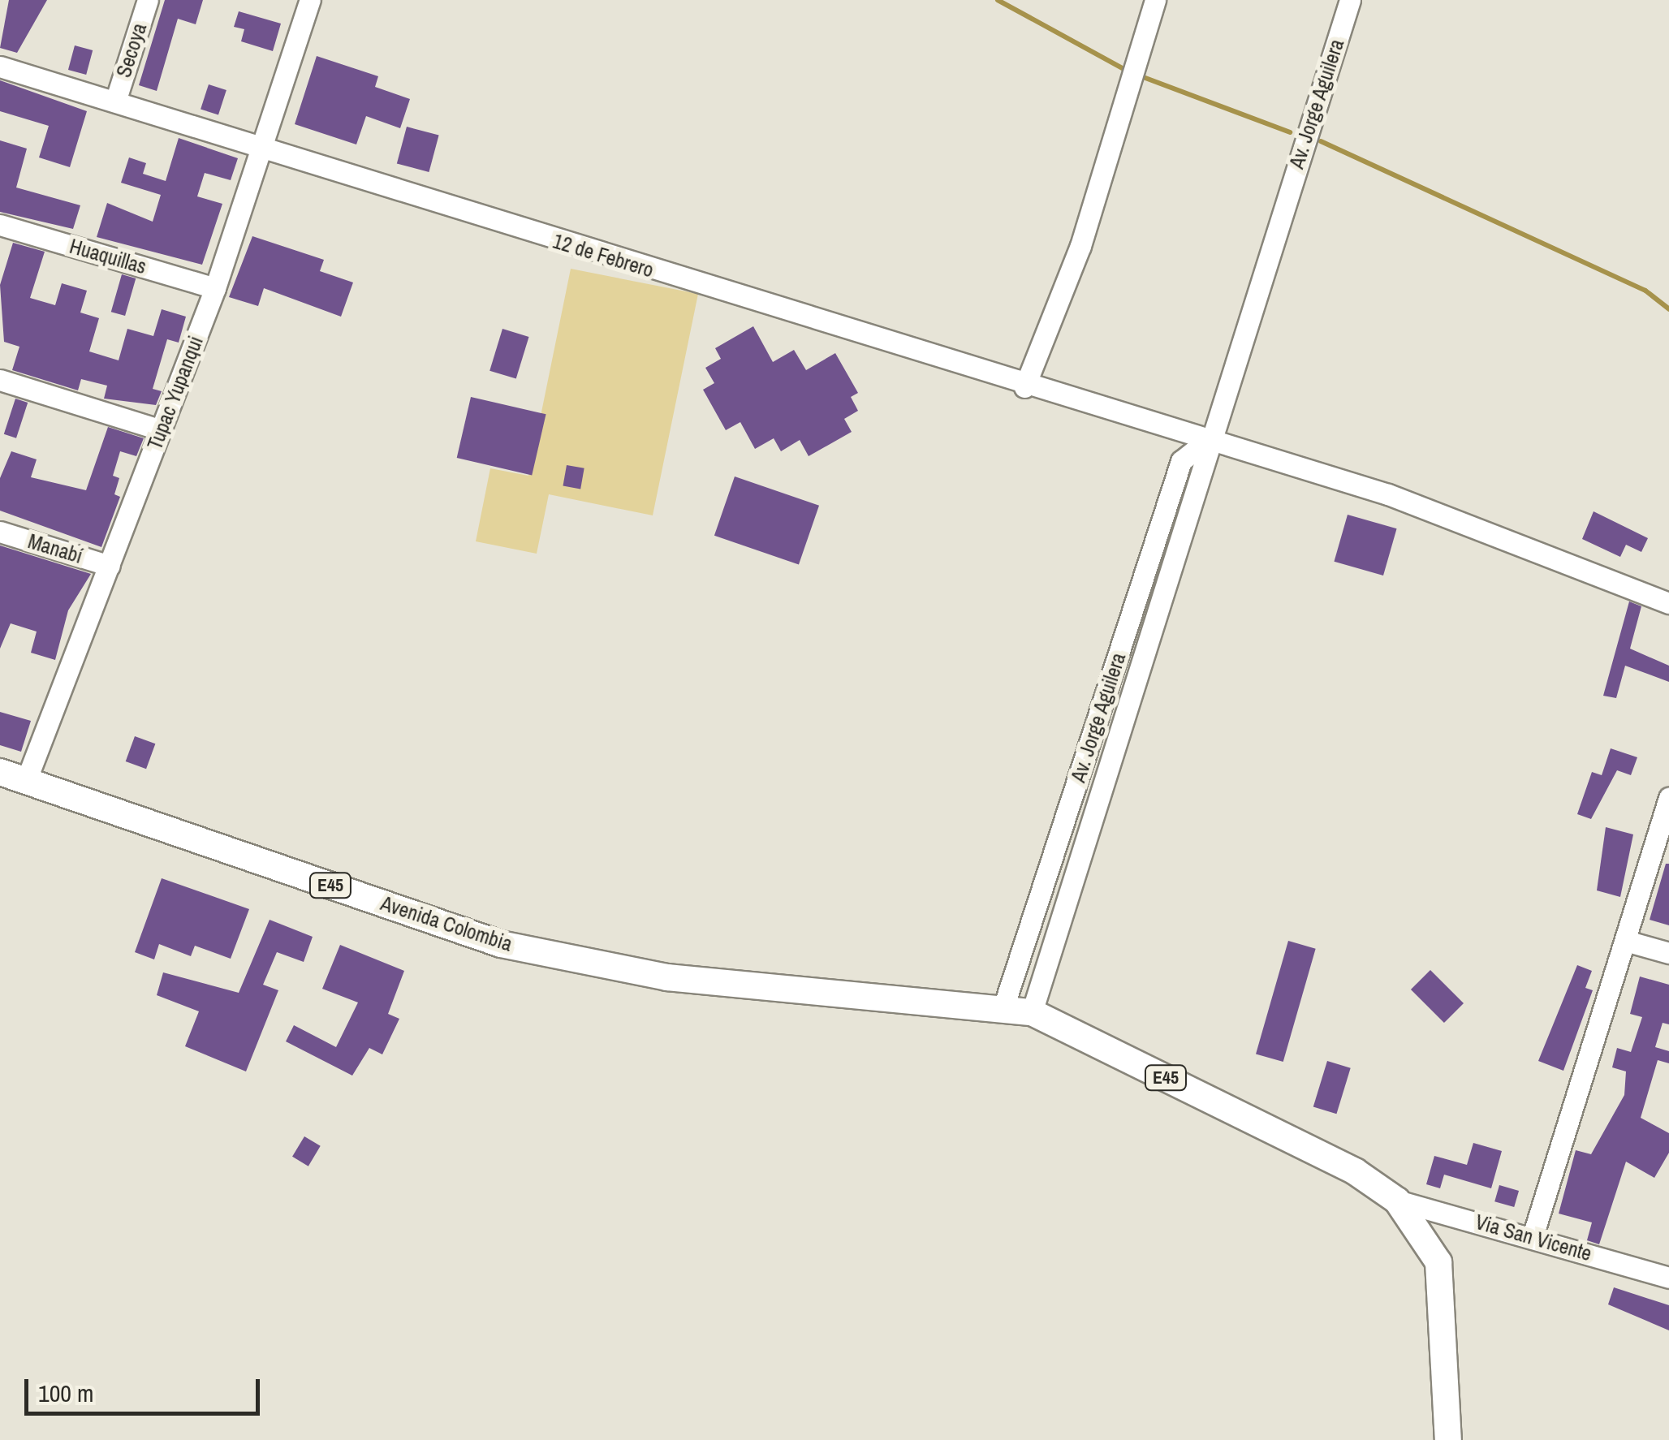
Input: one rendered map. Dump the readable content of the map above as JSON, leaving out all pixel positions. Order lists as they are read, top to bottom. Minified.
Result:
{"streets":{"main road":["E45","Avenida Colombia"],"street":["Secoya","Av. Jorge Aguilera","12 de Febrero","Huaquillas","Tupac Yupanqui","Manabí","Via San Vicente"]},"crossings":[["Secoya","12 de Febrero"],["Av. Jorge Aguilera","12 de Febrero"],["Av. Jorge Aguilera","E45"],["Av. Jorge Aguilera","Avenida Colombia"],["12 de Febrero","Tupac Yupanqui"],["Huaquillas","Tupac Yupanqui"],["Tupac Yupanqui","Manabí"],["Tupac Yupanqui","Avenida Colombia"],["E45","Avenida Colombia"],["E45","Via San Vicente"]],"scale_bar":"100 m"}
